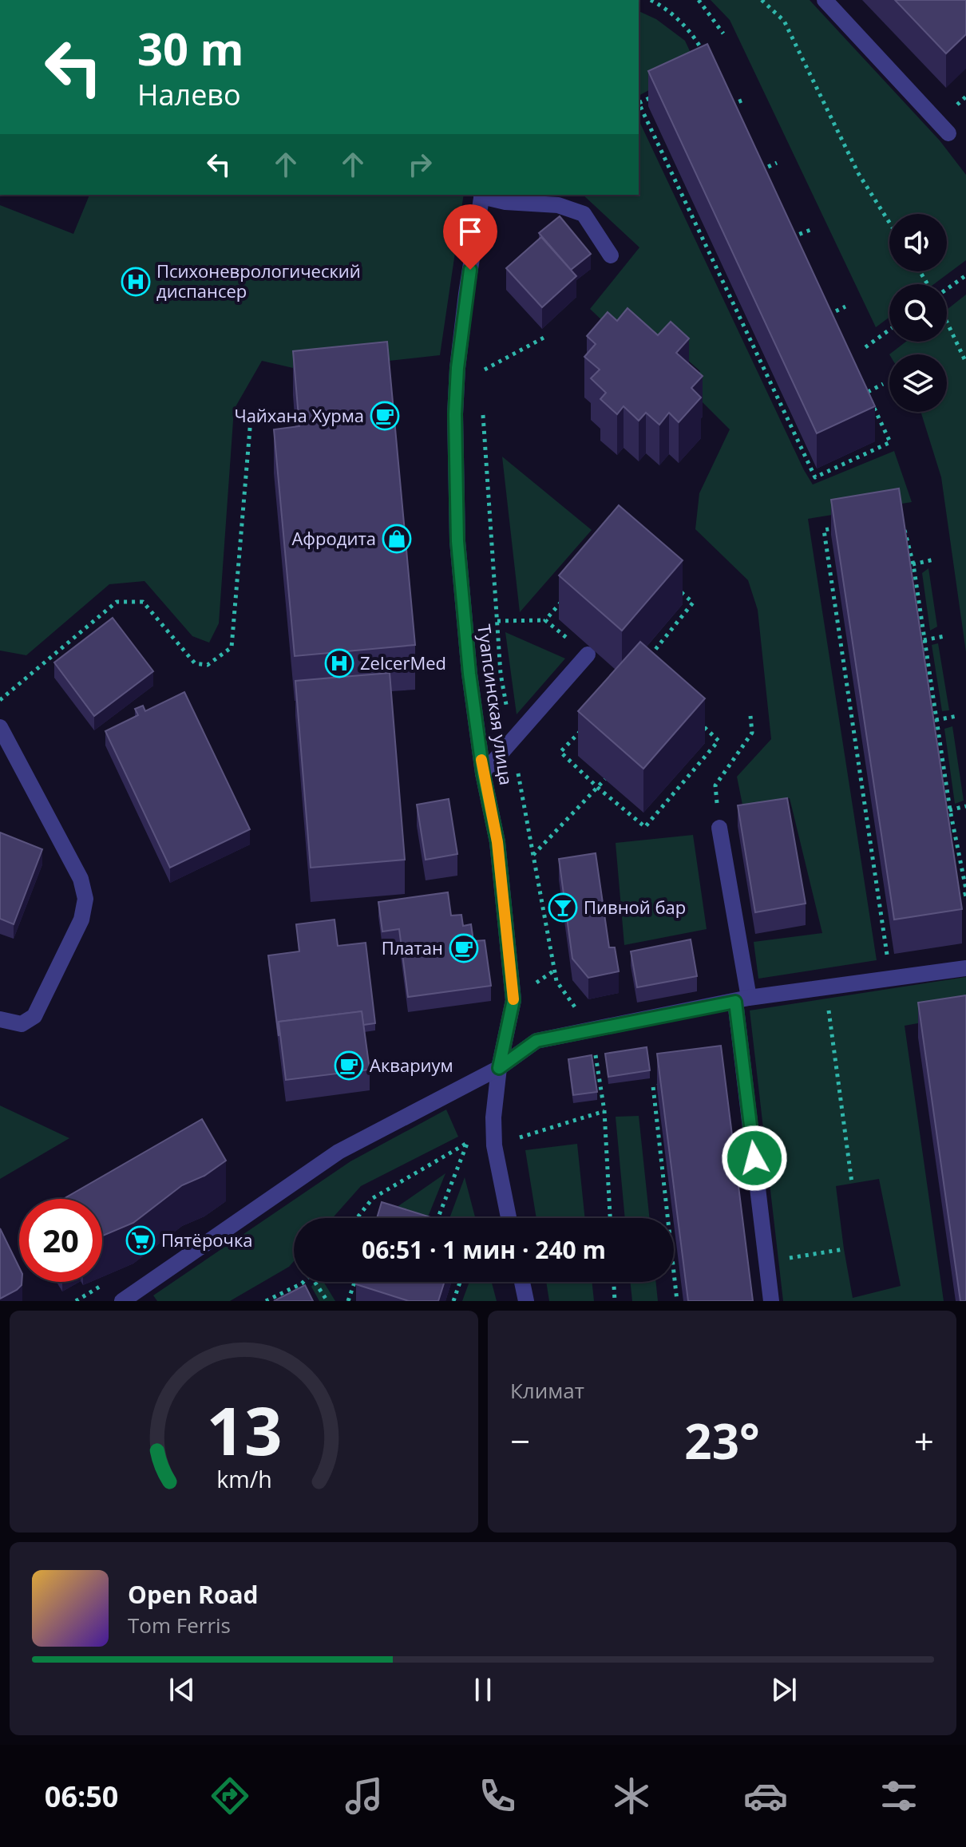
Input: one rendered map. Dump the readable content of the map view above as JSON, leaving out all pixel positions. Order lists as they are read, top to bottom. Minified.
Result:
{"streets":{"street":["Туапсинская улица"]},"places":{"hospital":["Психоневрологический диспансер","ZelcerMed"],"cafe":["Чайхана Хурма","Платан","Аквариум"],"shop":["Афродита"],"bar":["Пивной бар"],"supermarket":["Пятёрочка"]},"page":{"turn":["30 m","Налево"],"limit":"20","trip":"06:51 · 1 мин · 240 m","tile":"Климат","heat":["−","23°","+"],"song":["Open Road","Tom Ferris"],"tabs":"06:50","gauge":["13","km/h"]}}
